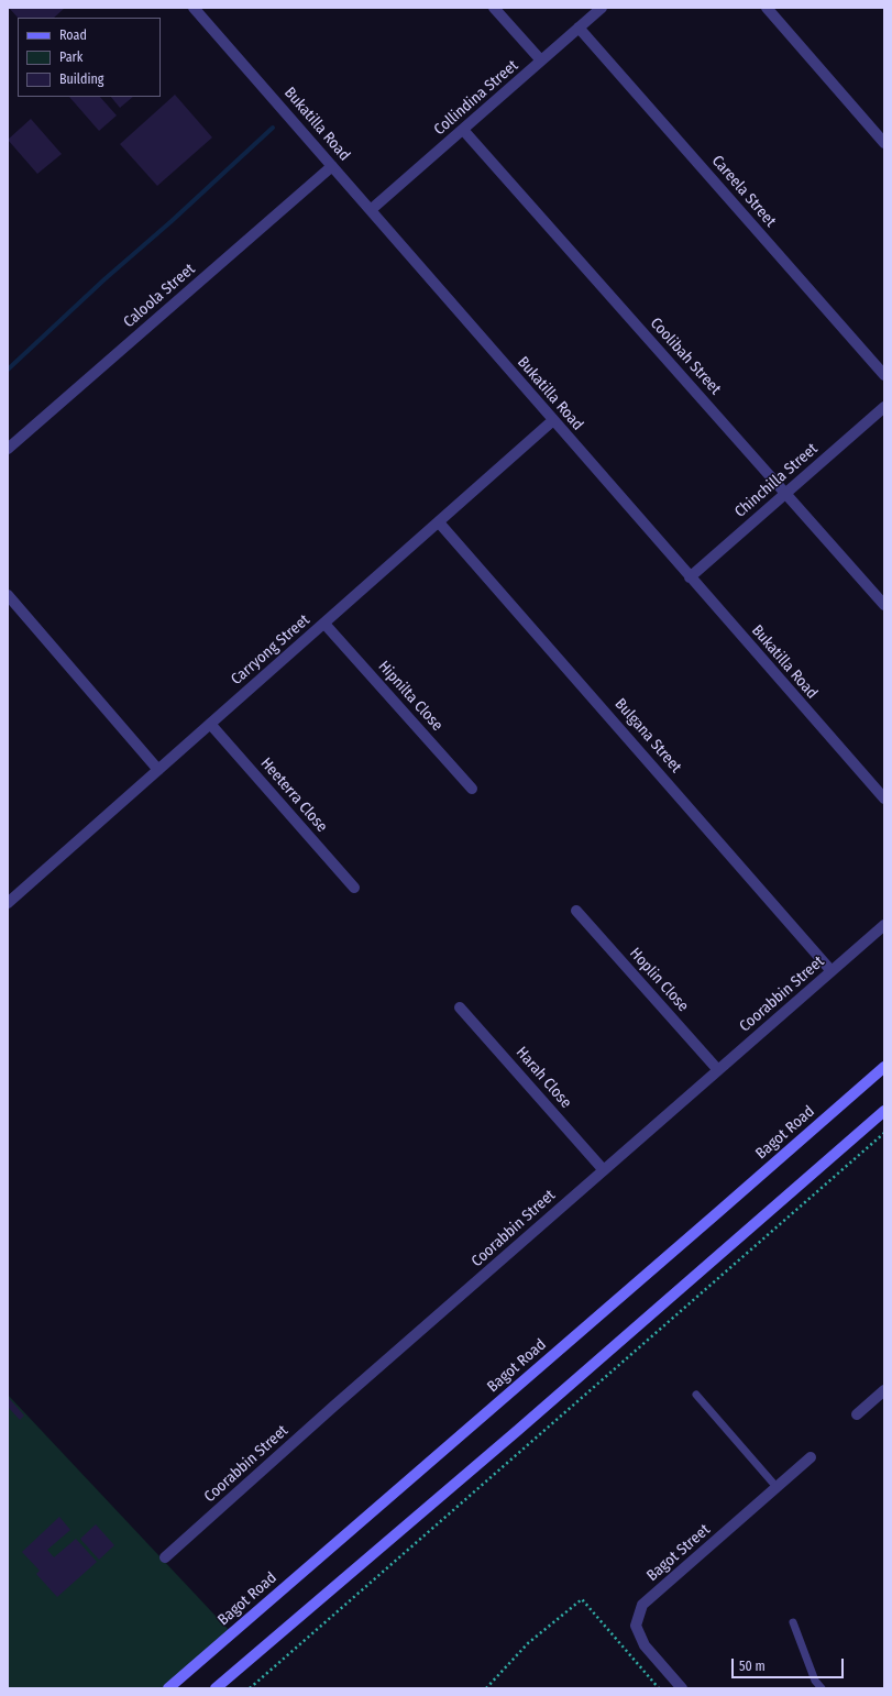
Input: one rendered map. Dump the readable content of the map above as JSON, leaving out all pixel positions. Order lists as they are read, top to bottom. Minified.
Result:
{"streets":{"main road":["Bagot Road"],"street":["Collindina Street","Bukatilla Road","Careela Street","Caloola Street","Coolibah Street","Chinchilla Street","Carryong Street","Hipnilta Close","Bulgana Street","Heeterra Close","Hoplin Close","Coorabbin Street","Harah Close","Bagot Street"]},"crossings":[["Collindina Street","Bukatilla Road"],["Collindina Street","Careela Street"],["Collindina Street","Coolibah Street"],["Bukatilla Road","Caloola Street"],["Bukatilla Road","Chinchilla Street"],["Bukatilla Road","Carryong Street"],["Coolibah Street","Chinchilla Street"],["Carryong Street","Hipnilta Close"],["Carryong Street","Bulgana Street"],["Carryong Street","Heeterra Close"],["Bulgana Street","Coorabbin Street"],["Hoplin Close","Coorabbin Street"],["Coorabbin Street","Harah Close"]],"legend":["Road","Park","Building"],"scale_bar":"50 m"}
